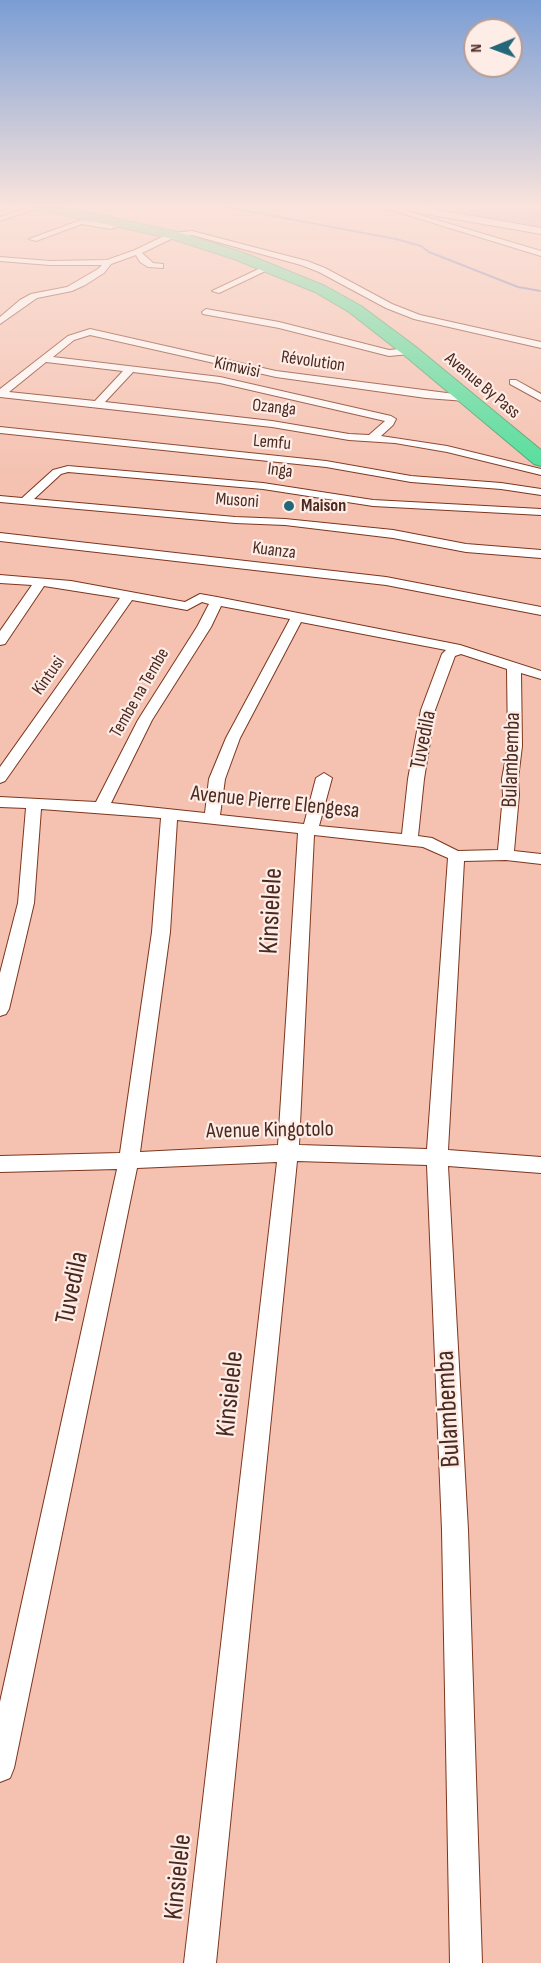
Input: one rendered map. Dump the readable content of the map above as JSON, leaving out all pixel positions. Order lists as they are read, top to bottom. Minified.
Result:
{"streets":{"highway":["Avenue By Pass"],"street":["Révolution","Kimwisi","Ozanga","Lemfu","Inga","Musoni","Kuanza","Kintusi","Tembe na Tembe","Tuvedila","Bulambemba","Avenue Pierre Elengesa","Kinsielele","Avenue Kingotolo"]},"crossings":[["Révolution","Kimwisi"],["Révolution","Avenue By Pass"],["Révolution","Ozanga"],["Kimwisi","Ozanga"],["Inga","Musoni"],["Tembe na Tembe","Avenue Pierre Elengesa"],["Tuvedila","Avenue Pierre Elengesa"],["Tuvedila","Avenue Kingotolo"],["Bulambemba","Avenue Pierre Elengesa"],["Bulambemba","Avenue Kingotolo"],["Avenue Pierre Elengesa","Kinsielele"],["Kinsielele","Avenue Kingotolo"]],"places":["Maison"],"north":"left"}
